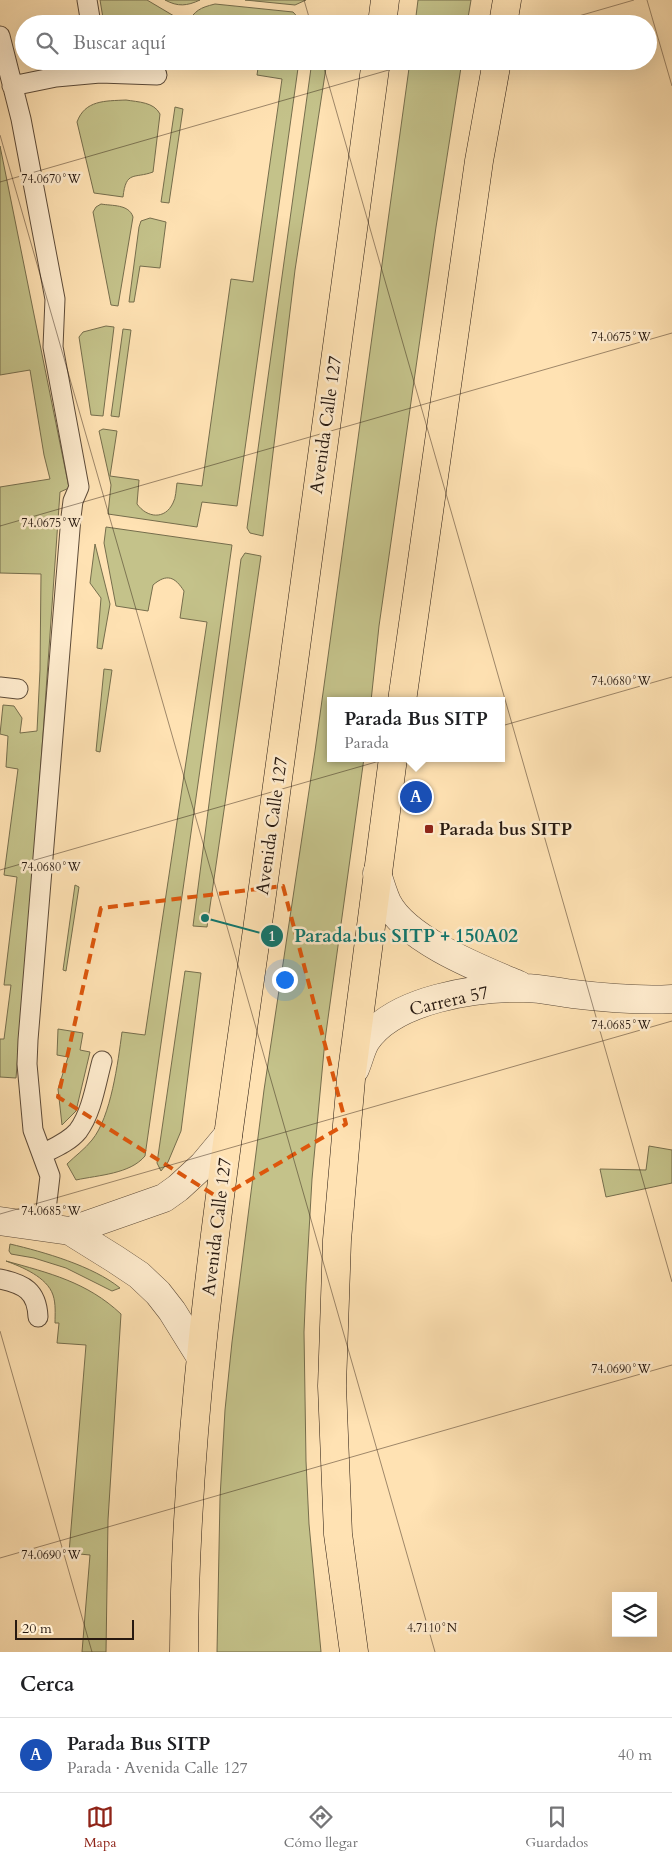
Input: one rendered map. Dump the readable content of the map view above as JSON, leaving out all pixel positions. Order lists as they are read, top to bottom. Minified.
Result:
{"streets":{"main road":["Avenida Calle 127"],"street":["Carrera 57"]},"places":{"transit":["Parada bus SITP"],"other":["Parada.bus SITP + 150A02"]},"scale_bar":"20 m","page":{"search":"Buscar aquí","popup":["Parada Bus SITP","Parada"],"pins":"A","scale":"20 m","heading":"Cerca","list":[{"mark":"A","name":"Parada Bus SITP","note":"Parada · Avenida Calle 127","value":"40 m"}],"nav":["Mapa","Cómo llegar","Guardados"]},"coordinates":["74.0670°W","74.0675°W","74.0680°W","74.0685°W","74.0690°W","4.7110°N"]}
